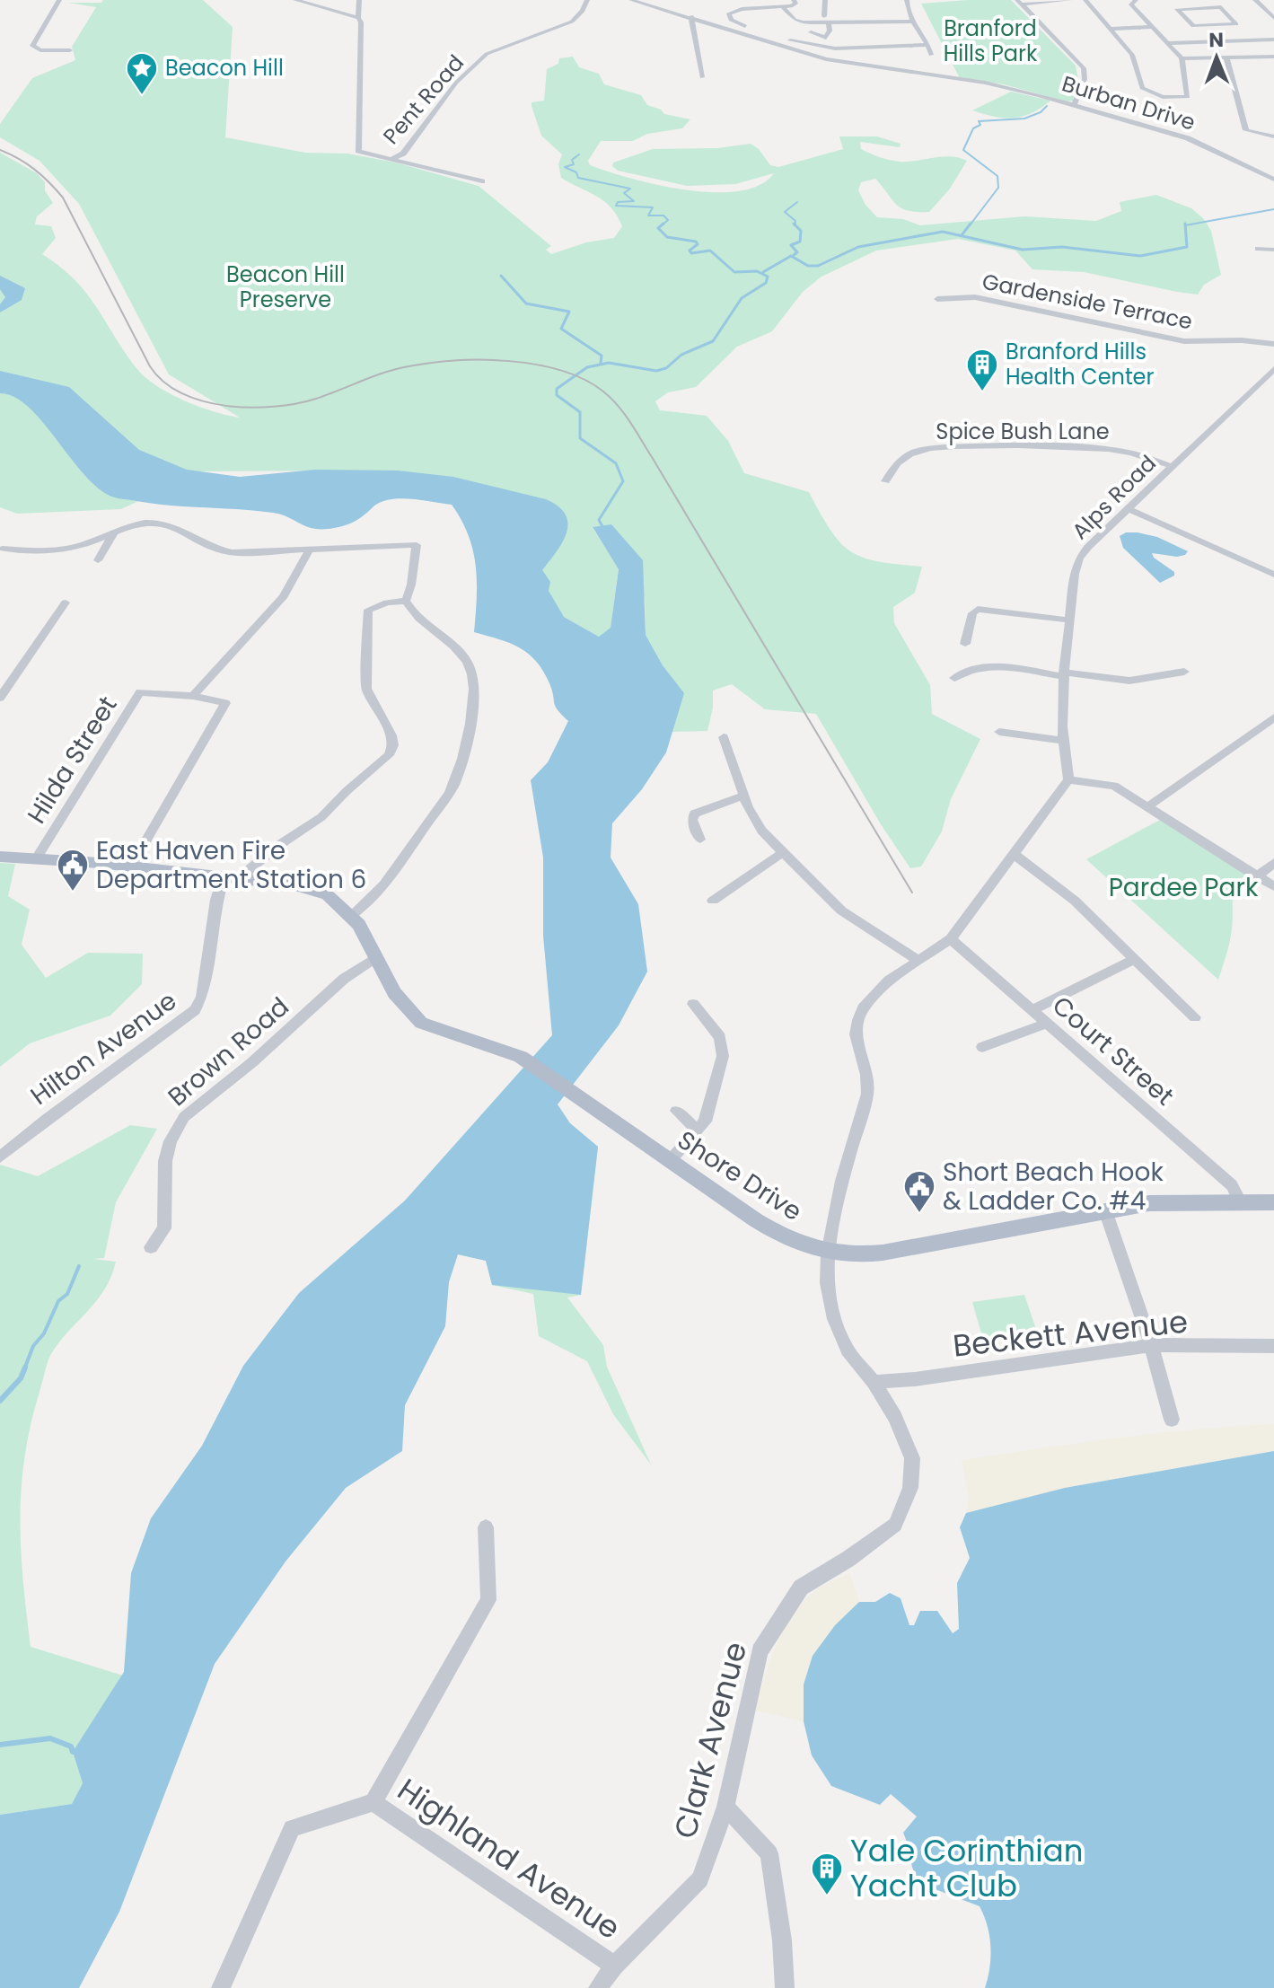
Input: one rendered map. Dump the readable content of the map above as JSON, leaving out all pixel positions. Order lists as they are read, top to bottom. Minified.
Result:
{"streets":{"main road":["Shore Drive"],"street":["Pent Road","Burban Drive","Gardenside Terrace","Spice Bush Lane","Alps Road","Hilda Street","Hilton Avenue","Court Street","Brown Road","Beckett Avenue","Clark Avenue","Highland Avenue"]},"crossings":[["Spice Bush Lane","Alps Road"],["Alps Road","Clark Avenue"],["Court Street","Shore Drive"],["Court Street","Clark Avenue"],["Brown Road","Shore Drive"],["Shore Drive","Clark Avenue"],["Beckett Avenue","Clark Avenue"],["Clark Avenue","Highland Avenue"]],"parks":["Branford Hills Park","Beacon Hill Preserve","Pardee Park"],"places":{"place":["Beacon Hill"],"building":["Branford Hills Health Center","Yale Corinthian Yacht Club"],"public building":["East Haven Fire Department Station 6","Short Beach Hook & Ladder Co. #4"]},"north":"top"}
